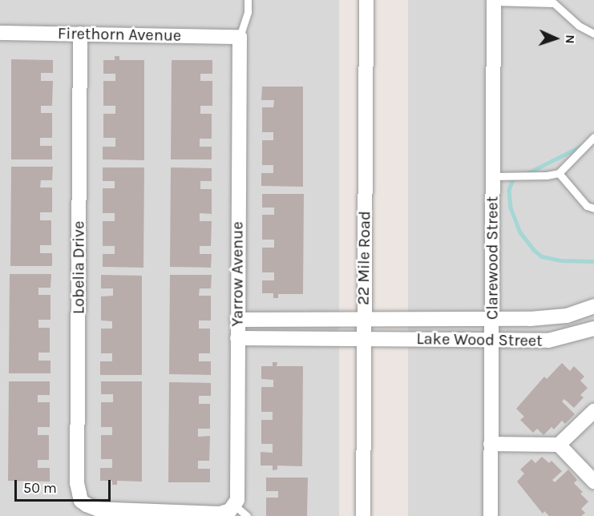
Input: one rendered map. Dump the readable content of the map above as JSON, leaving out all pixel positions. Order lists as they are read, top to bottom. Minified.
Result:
{"streets":{"street":["Firethorn Avenue","22 Mile Road","Clarewood Street","Lobelia Drive","Yarrow Avenue","Lake Wood Street"]},"crossings":[["Firethorn Avenue","Lobelia Drive"],["Firethorn Avenue","Yarrow Avenue"],["22 Mile Road","Lake Wood Street"],["Clarewood Street","Lake Wood Street"],["Lobelia Drive","Yarrow Avenue"],["Yarrow Avenue","Lake Wood Street"]],"scale_bar":"50 m","north":"right"}
